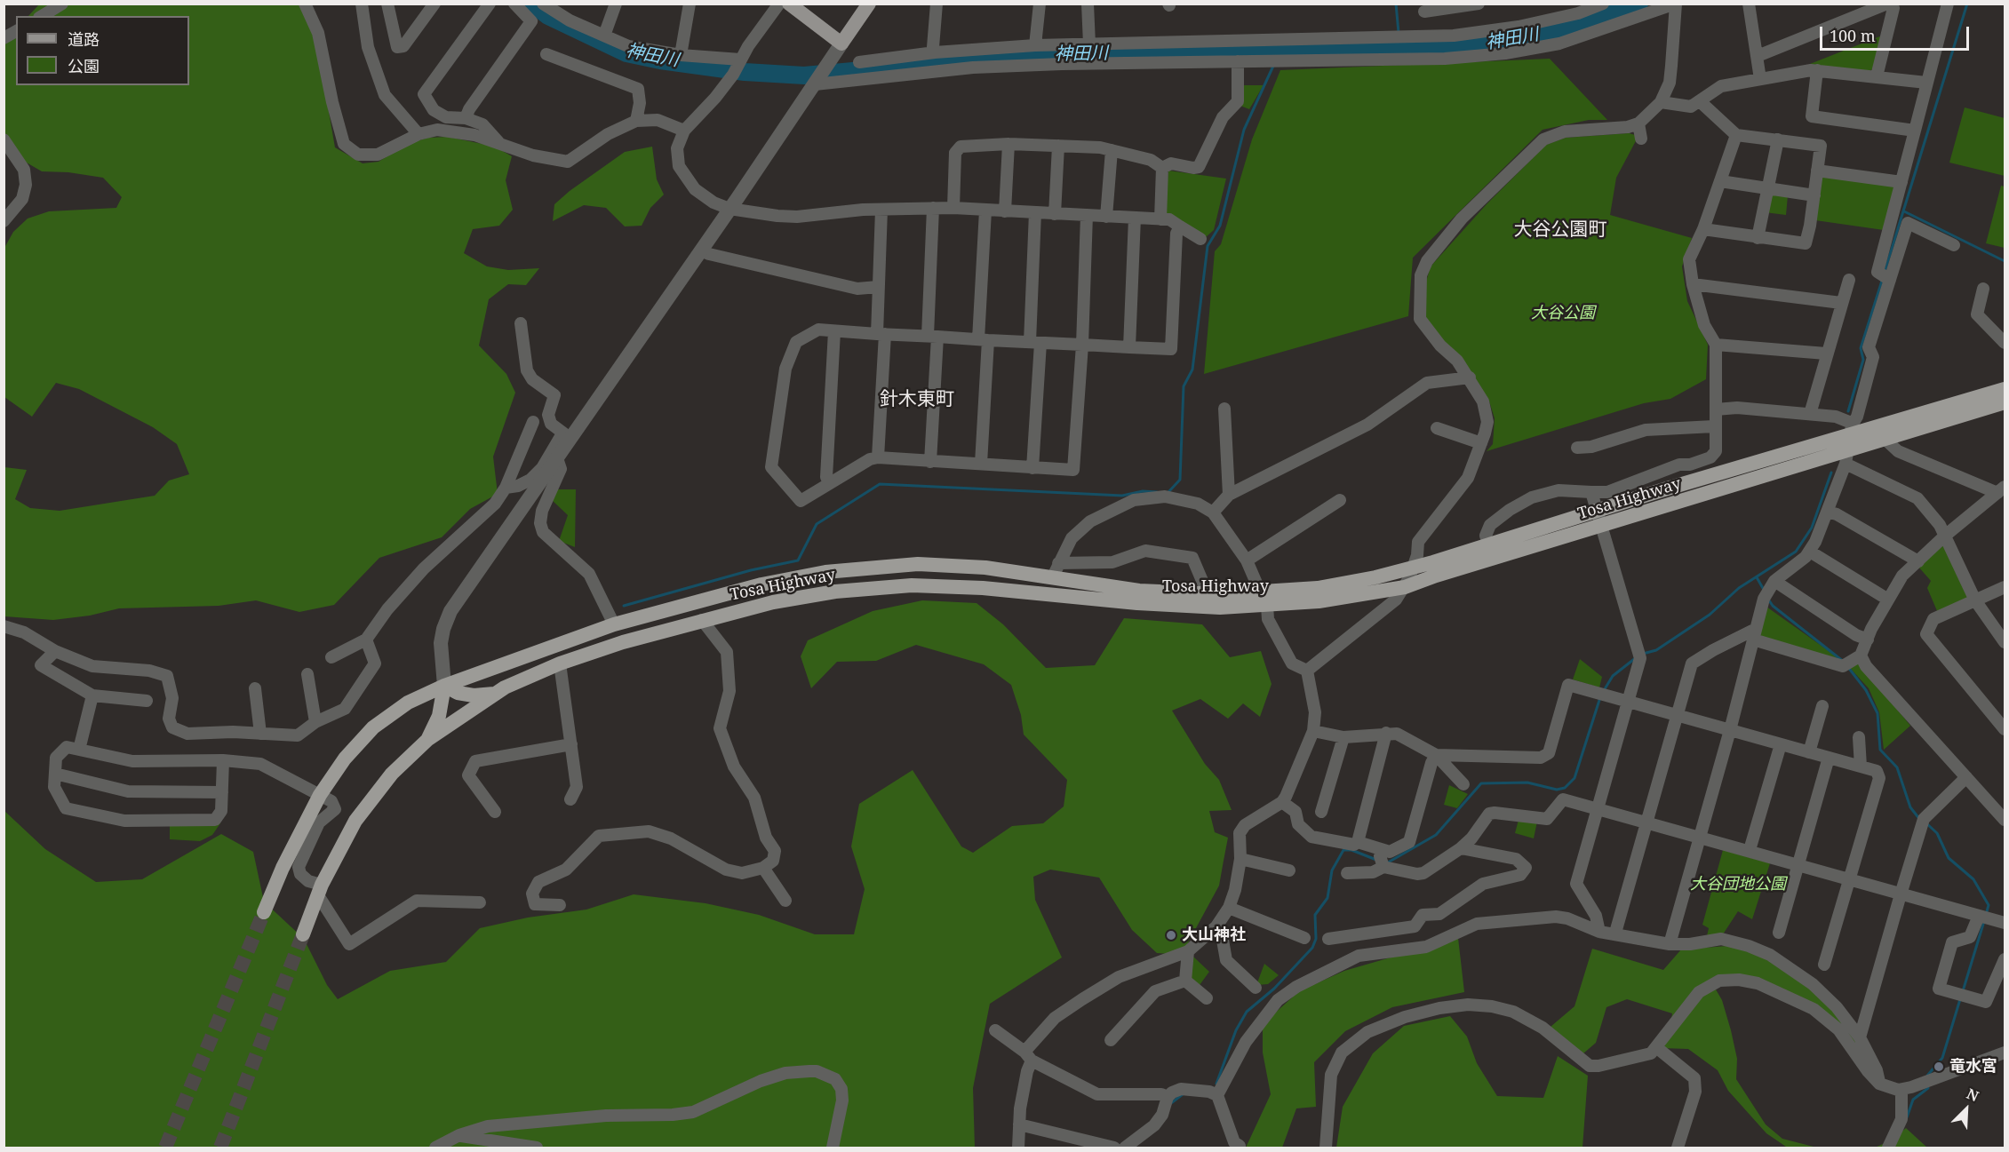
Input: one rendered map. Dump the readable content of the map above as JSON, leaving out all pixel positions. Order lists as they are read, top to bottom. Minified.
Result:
{"streets":{"highway":["Tosa Highway"]},"districts":["大谷公園町","針木東町"],"water":["神田川"],"parks":["大谷公園","大谷団地公園"],"places":["大山神社","竜水宮"],"legend":["道路","公園"],"scale_bar":"100 m","north":"top right"}
